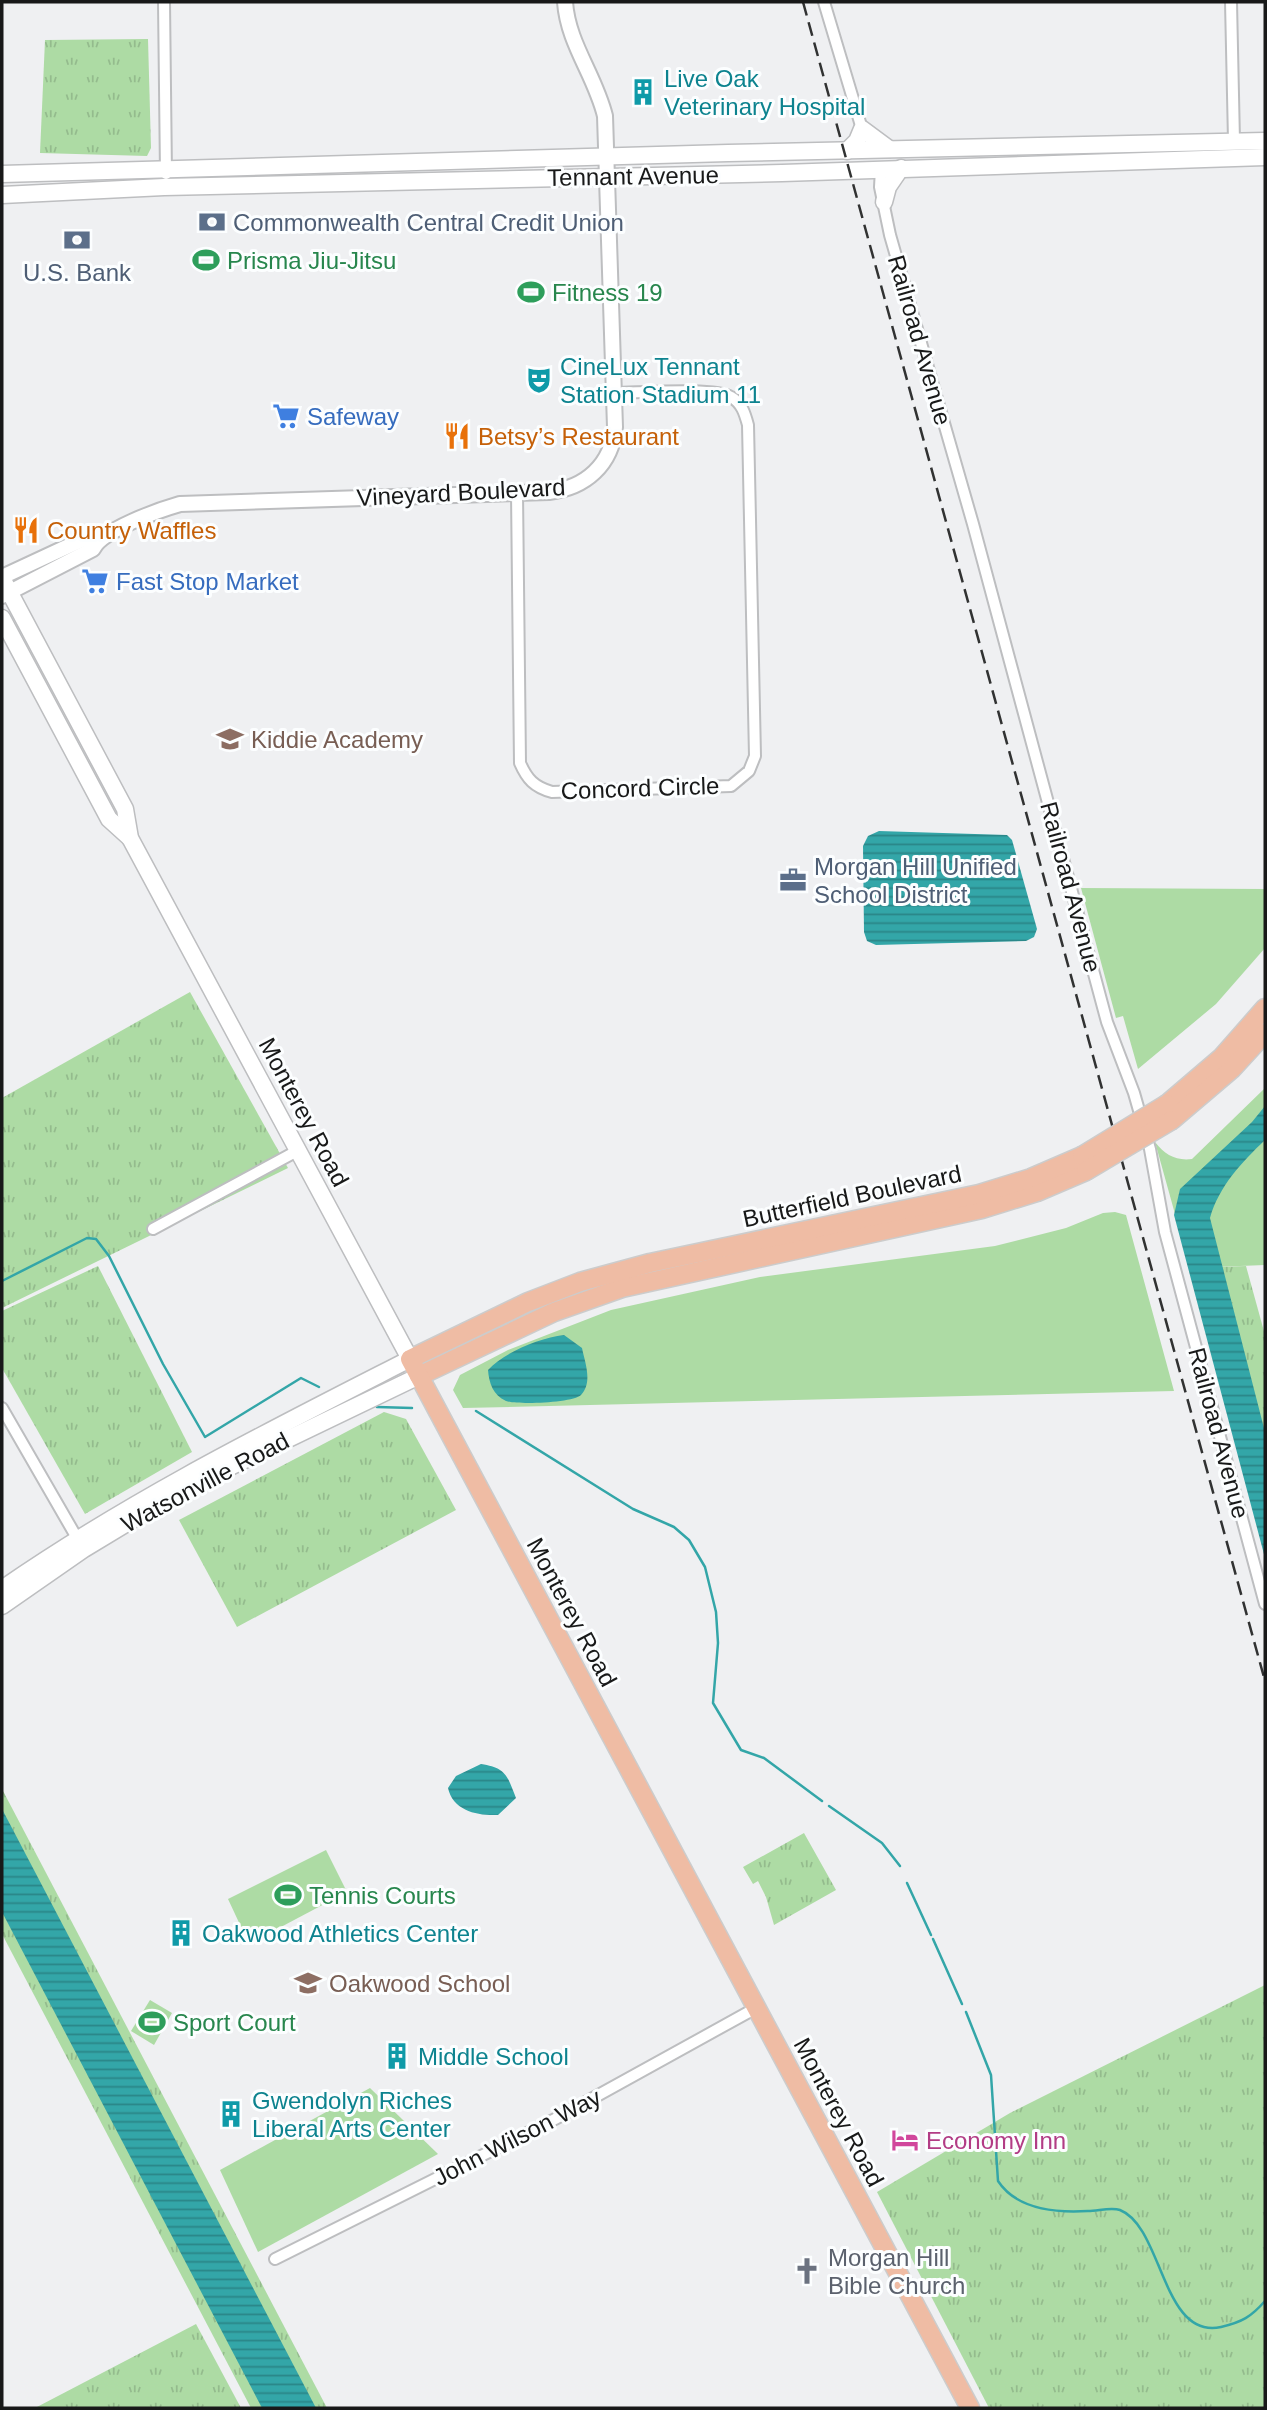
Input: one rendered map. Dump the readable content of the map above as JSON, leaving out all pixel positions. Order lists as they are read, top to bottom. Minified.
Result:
{"streets":{"main road":["Tennant Avenue","Monterey Road","Butterfield Boulevard","Watsonville Road"],"street":["Railroad Avenue","Vineyard Boulevard","Concord Circle","John Wilson Way"]},"crossings":[["Tennant Avenue","Railroad Avenue"],["Tennant Avenue","Vineyard Boulevard"],["Vineyard Boulevard","Concord Circle"],["Vineyard Boulevard","Monterey Road"],["Monterey Road","Butterfield Boulevard"],["Monterey Road","Watsonville Road"],["Monterey Road","John Wilson Way"],["Butterfield Boulevard","Watsonville Road"]],"places":{"building":["Live Oak Veterinary Hospital","Oakwood Athletics Center","Middle School","Gwendolyn Riches Liberal Arts Center"],"bank":["Commonwealth Central Credit Union","U.S. Bank"],"sports":["Prisma Jiu-Jitsu","Fitness 19","Tennis Courts","Sport Court"],"theatre":["CineLux Tennant Station Stadium 11"],"supermarket":["Safeway","Fast Stop Market"],"restaurant":["Betsy’s Restaurant","Country Waffles"],"school or university":["Kiddie Academy","Oakwood School"],"office":["Morgan Hill Unified School District"],"hotel":["Economy Inn"],"church":["Morgan Hill Bible Church"]}}
